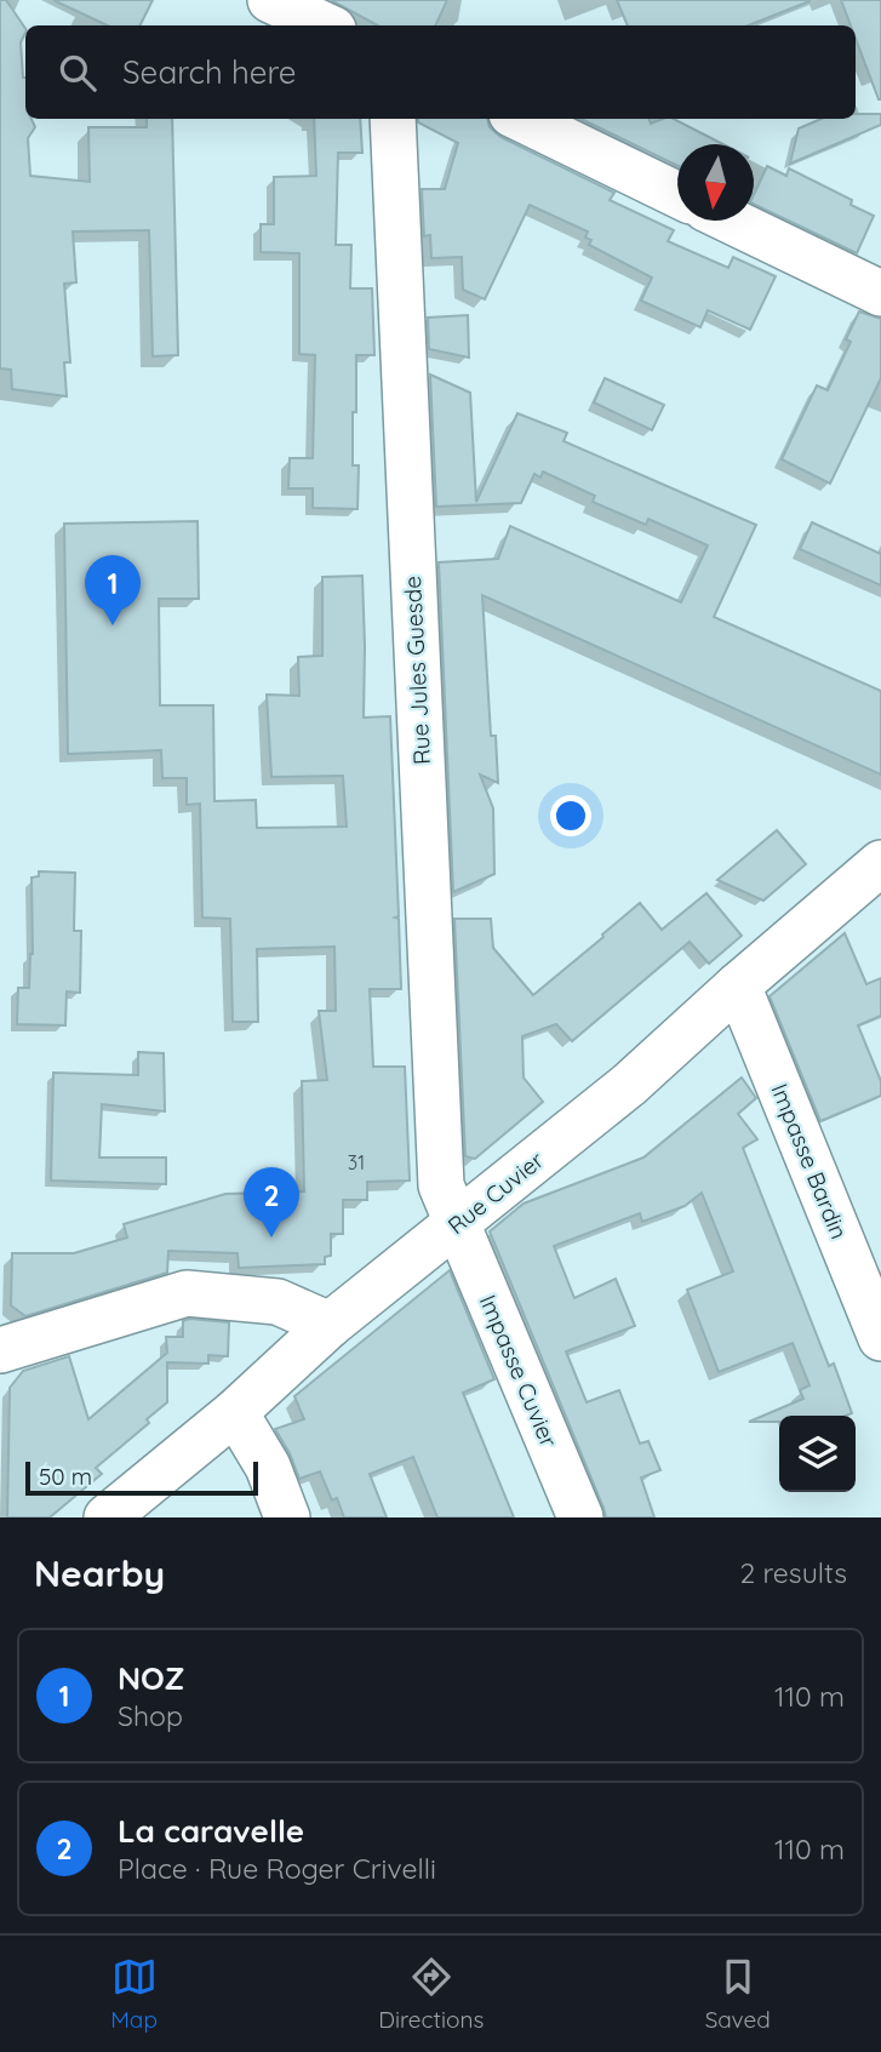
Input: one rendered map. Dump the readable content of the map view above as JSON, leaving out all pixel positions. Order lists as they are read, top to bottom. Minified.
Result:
{"streets":{"street":["Rue Jules Guesde","Impasse Bardin","Rue Cuvier","Impasse Cuvier"]},"crossings":[["Rue Jules Guesde","Rue Cuvier"],["Rue Jules Guesde","Impasse Cuvier"],["Impasse Bardin","Rue Cuvier"],["Rue Cuvier","Impasse Cuvier"]],"house_numbers":["31"],"scale_bar":"50 m","north":"bottom","page":{"search":"Search here","pins":["1","2"],"scale":"50 m","heading":["Nearby","2 results"],"list":[{"mark":"1","name":"NOZ","note":"Shop","value":"110 m"},{"mark":"2","name":"La caravelle","note":"Place · Rue Roger Crivelli","value":"110 m"}],"nav":["Map","Directions","Saved"]}}
